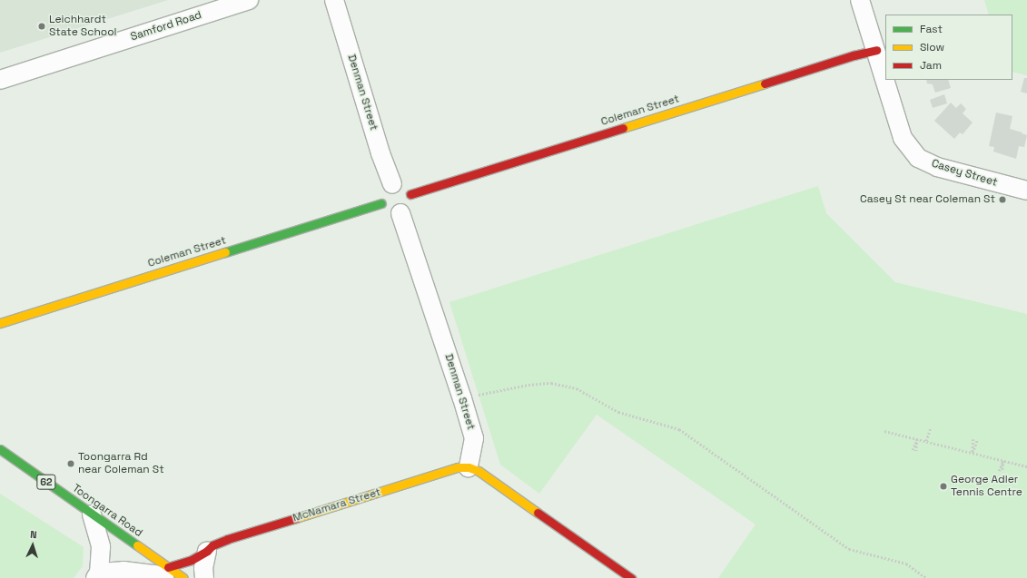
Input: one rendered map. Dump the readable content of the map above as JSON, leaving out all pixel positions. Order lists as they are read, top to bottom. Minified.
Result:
{"streets":{"street":["Samford Road","Denman Street","Coleman Street","Casey Street","62","McNamara Street","Toongarra Road"]},"crossings":[["Denman Street","Coleman Street"],["Denman Street","McNamara Street"],["Coleman Street","Casey Street"],["McNamara Street","Toongarra Road"]],"places":["Leichhardt State School","Casey St near Coleman St","Toongarra Rd near Coleman St","George Adler Tennis Centre"],"legend":["Fast","Slow","Jam"],"north":"top"}
